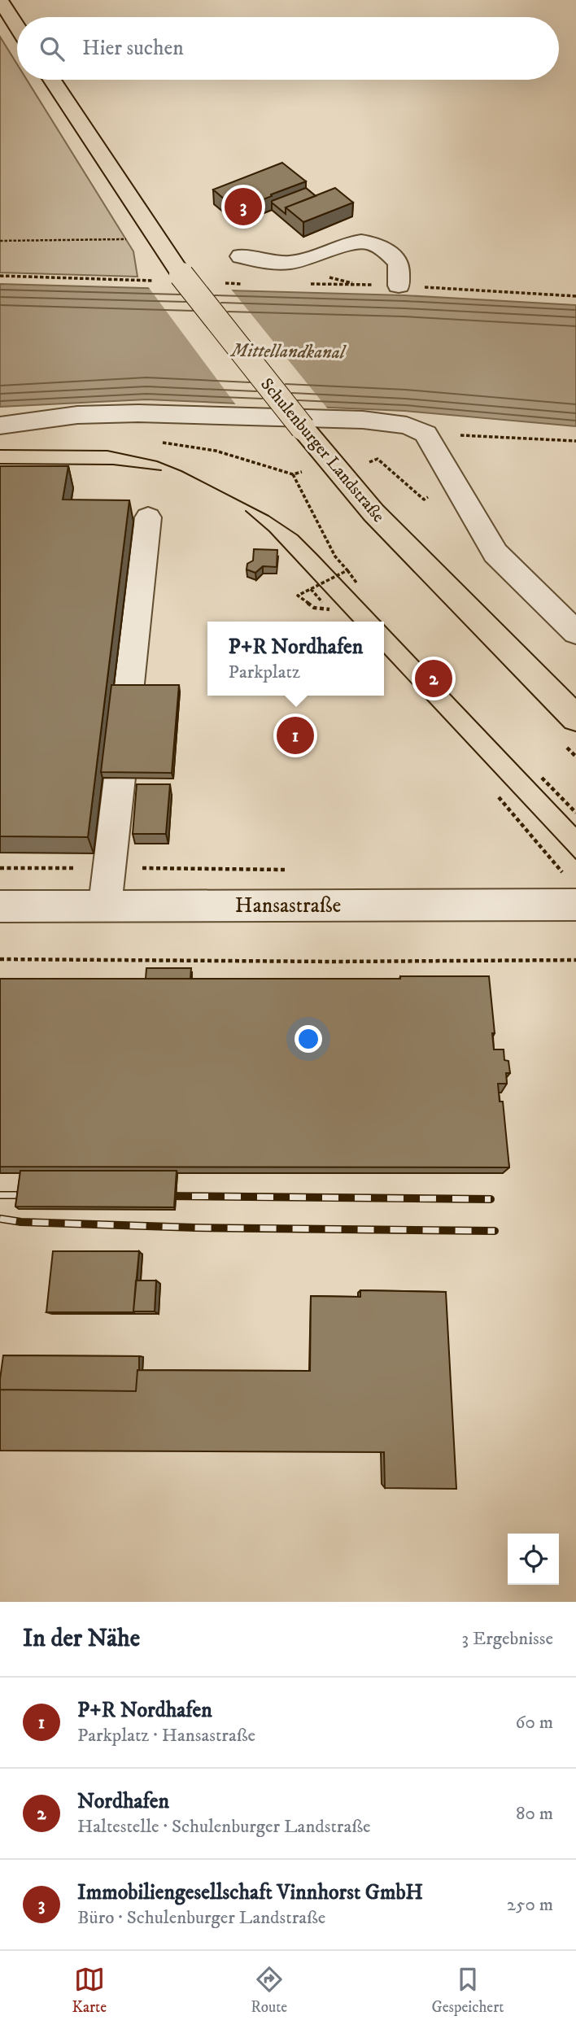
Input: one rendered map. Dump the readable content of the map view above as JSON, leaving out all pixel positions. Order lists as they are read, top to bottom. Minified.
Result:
{"streets":{"main road":["Schulenburger Landstraße"],"street":["Hansastraße"]},"water":["Mittellandkanal"],"page":{"search":"Hier suchen","pins":["3","2","1"],"popup":["P+R Nordhafen","Parkplatz"],"heading":["In der Nähe","3 Ergebnisse"],"list":[{"mark":"1","name":"P+R Nordhafen","note":"Parkplatz · Hansastraße","value":"60 m"},{"mark":"2","name":"Nordhafen","note":"Haltestelle · Schulenburger Landstraße","value":"80 m"},{"mark":"3","name":"Immobiliengesellschaft Vinnhorst GmbH","note":"Büro · Schulenburger Landstraße","value":"250 m"}],"nav":["Karte","Route","Gespeichert"]}}
